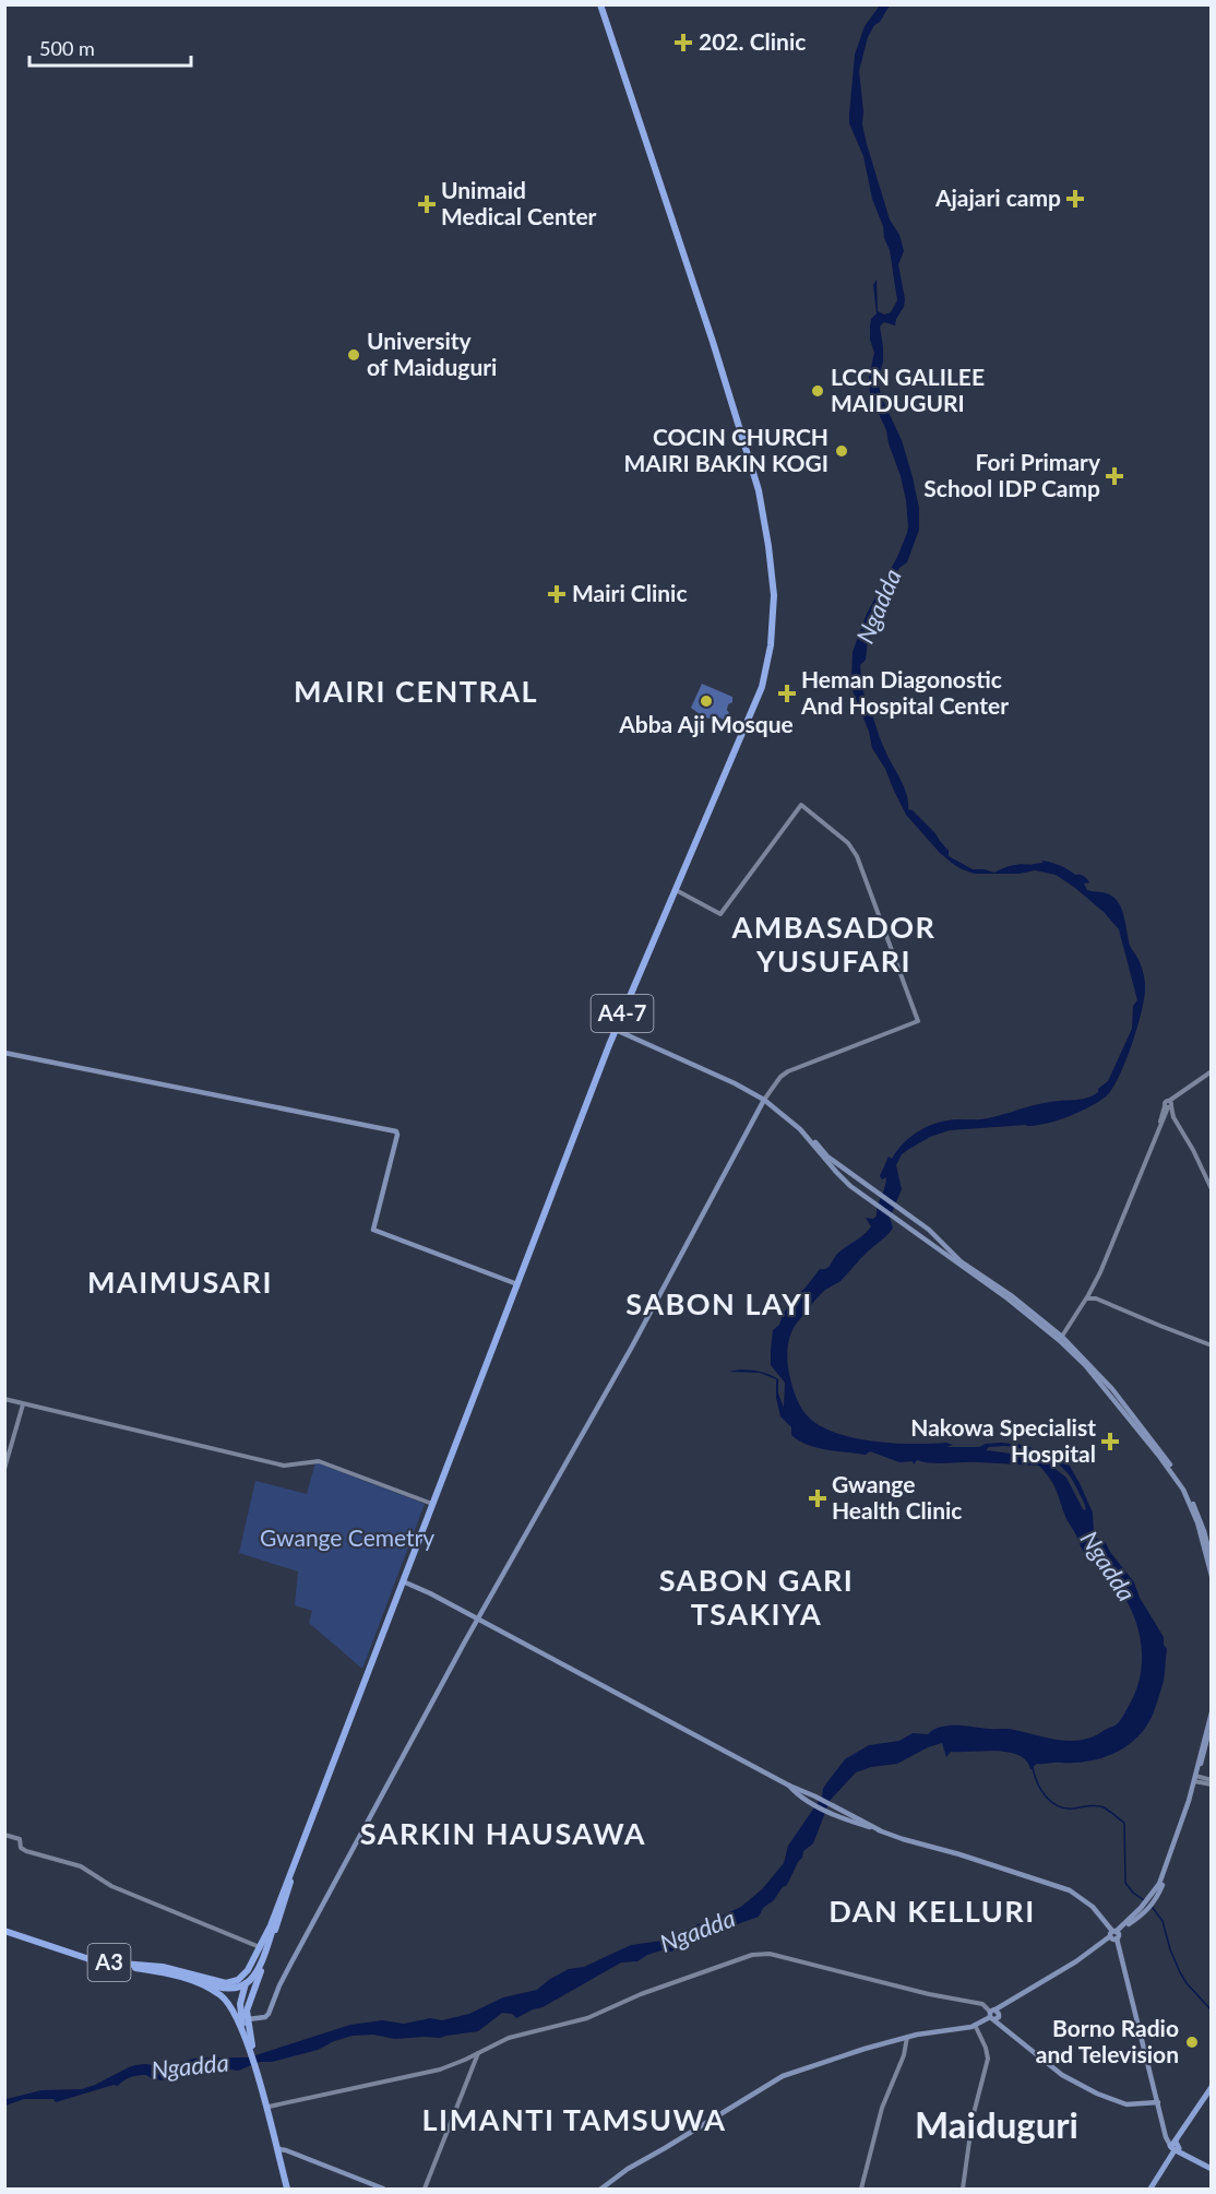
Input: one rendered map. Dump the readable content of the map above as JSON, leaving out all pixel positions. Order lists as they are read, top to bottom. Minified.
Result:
{"streets":{"highway":["A4-7","A3"]},"crossings":[["A4-7","A3"]],"districts":["MAIRI CENTRAL","AMBASADOR YUSUFARI","MAIMUSARI","SABON LAYI","SABON GARI TSAKIYA","SARKIN HAUSAWA","DAN KELLURI","LIMANTI TAMSUWA","Maiduguri"],"water":["Ngadda"],"parks":["Gwange Cemetry"],"places":{"health":["202. Clinic","Ajajari camp","Unimaid Medical Center","Fori Primary School IDP Camp","Mairi Clinic","Heman Diagonostic And Hospital Center","Nakowa Specialist Hospital","Gwange Health Clinic"],"other":["University of Maiduguri","LCCN GALILEE MAIDUGURI","COCIN CHURCH MAIRI BAKIN KOGI","Abba Aji Mosque","Borno Radio and Television"]},"scale_bar":"500 m"}
